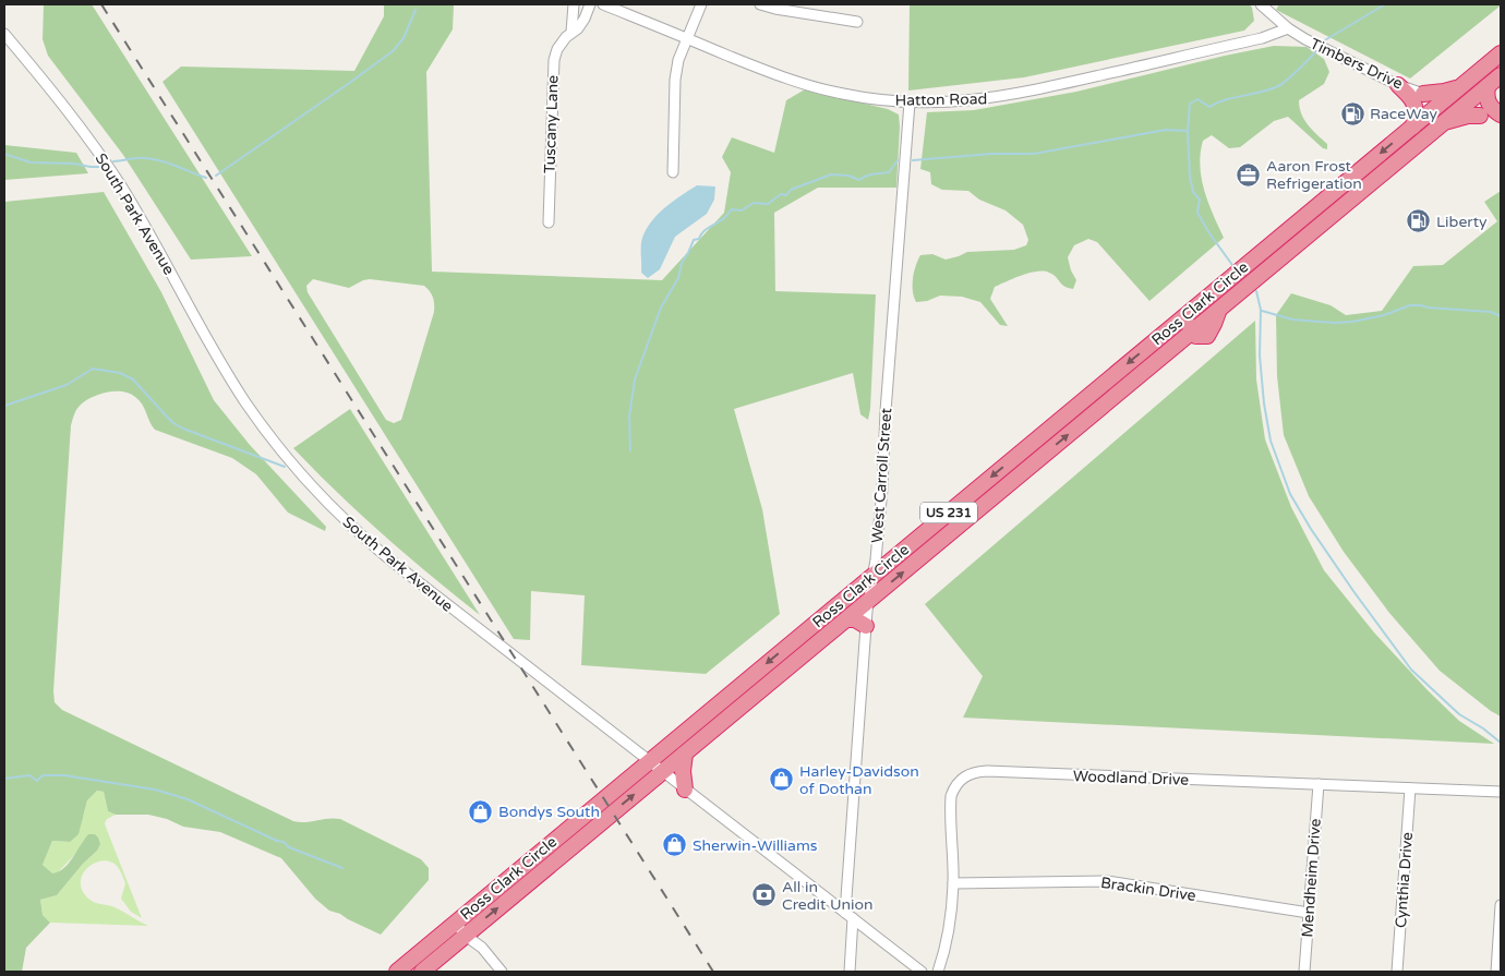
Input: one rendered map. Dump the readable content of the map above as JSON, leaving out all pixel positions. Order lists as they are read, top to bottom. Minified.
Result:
{"streets":{"highway":["Ross Clark Circle","US 231"],"street":["Timbers Drive","Hatton Road","Tuscany Lane","South Park Avenue","West Carroll Street","Woodland Drive","Mendheim Drive","Cynthia Drive","Brackin Drive"]},"crossings":[["Timbers Drive","Hatton Road"],["Timbers Drive","Ross Clark Circle"],["Hatton Road","West Carroll Street"],["South Park Avenue","Ross Clark Circle"],["South Park Avenue","West Carroll Street"],["Ross Clark Circle","West Carroll Street"],["Woodland Drive","Mendheim Drive"],["Woodland Drive","Cynthia Drive"],["Woodland Drive","Brackin Drive"],["Mendheim Drive","Brackin Drive"]],"places":{"fuel station":["RaceWay","Liberty"],"office":["Aaron Frost Refrigeration"],"shop":["Harley-Davidson of Dothan","Bondys South","Sherwin-Williams"],"bank":["All in Credit Union"]}}
